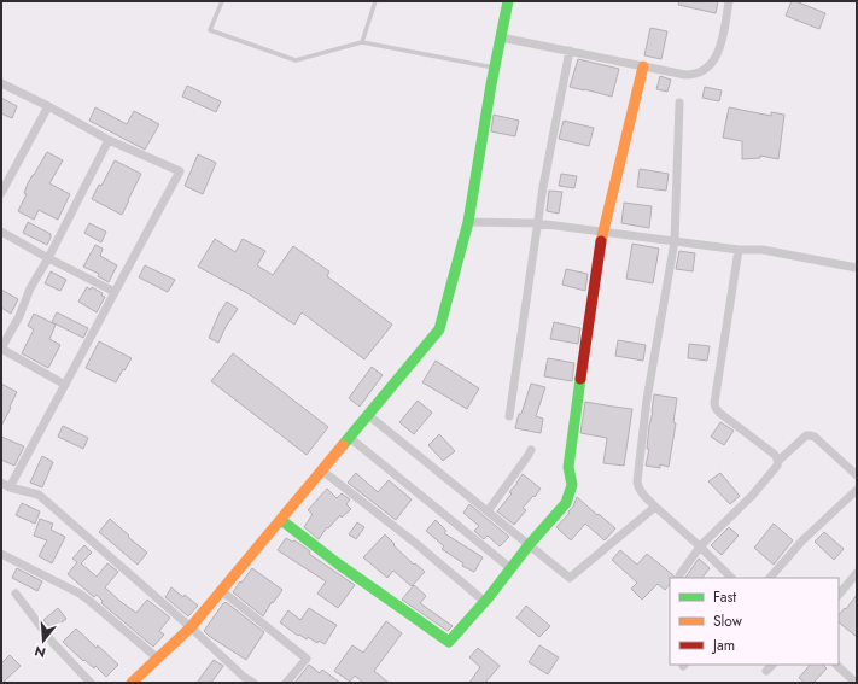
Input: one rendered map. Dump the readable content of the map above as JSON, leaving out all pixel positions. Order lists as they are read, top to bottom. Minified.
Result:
{"legend":["Fast","Slow","Jam"],"north":"bottom"}
